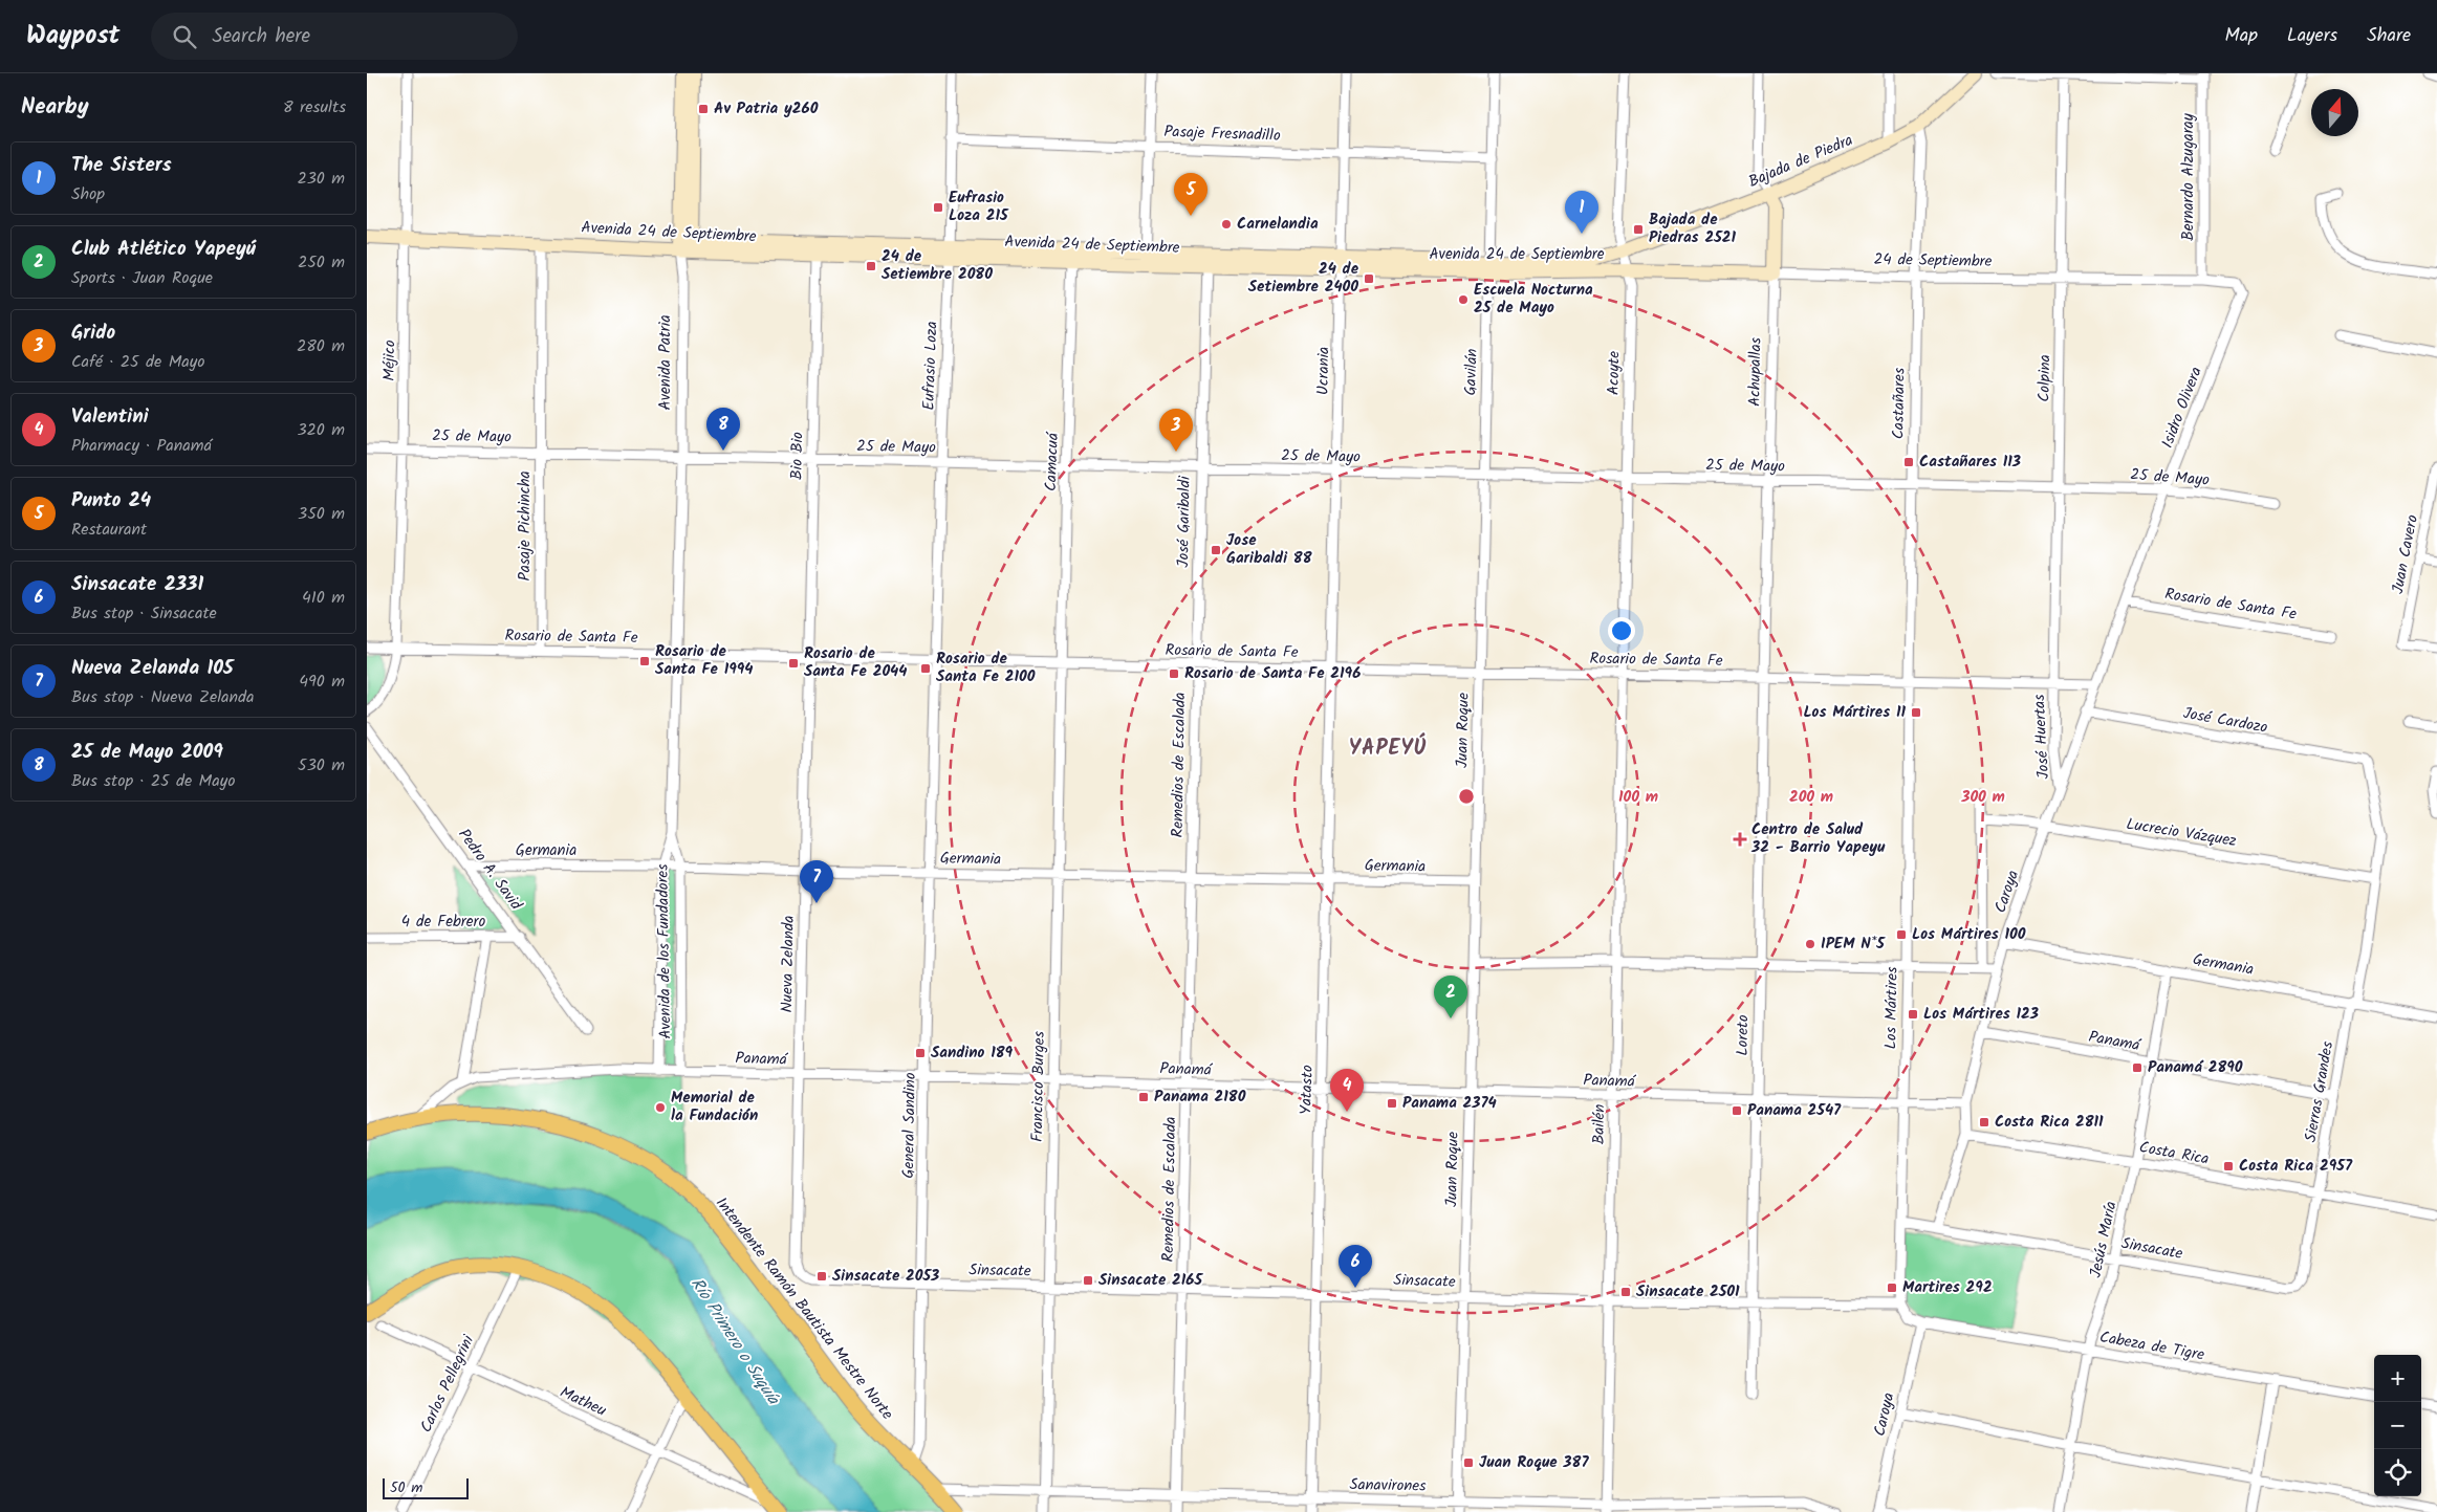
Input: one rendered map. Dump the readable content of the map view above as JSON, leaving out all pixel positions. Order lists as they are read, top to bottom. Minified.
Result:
{"streets":{"main road":["Bajada de Piedra","Avenida 24 de Septiembre","24 de Septiembre","Avenida Patria","Achupallas","Intendente Ramón Bautista Mestre Norte"],"street":["Pasaje Fresnadillo","Bernardo Alzugaray","Méjico","Eufrasio Loza","Ucrania","Gavilán","Acoyte","Colpina","Castañares","Isidro Olivera","25 de Mayo","Bio Bio","Camacuá","José Garibaldi","Pasaje Pichincha","Juan Cavero","Rosario de Santa Fe","José Cardozo","Juan Roque","José Huertas","Remedios de Escalada","Lucrecio Vázquez","Germania","Pedro A. Savid","Caroya","4 de Febrero","Avenida de los Fundadores","Nueva Zelanda","Los Mártires","Loreto","Panamá","Francisco Burges","Yatasto","Sierras Grandes","Bailén","General Sandino","Costa Rica","Jesús María","Sinsacate","Cabeza de Tigre","Carlos Pellegrini","Matheu","Sanavirones"]},"crossings":[["Pasaje Fresnadillo","Eufrasio Loza"],["Pasaje Fresnadillo","Ucrania"],["Pasaje Fresnadillo","Gavilán"],["Bajada de Piedra","Avenida 24 de Septiembre"],["Bajada de Piedra","Achupallas"],["Bajada de Piedra","Acoyte"],["Bajada de Piedra","Castañares"],["Bernardo Alzugaray","24 de Septiembre"],["Avenida 24 de Septiembre","24 de Septiembre"],["Avenida 24 de Septiembre","Méjico"],["Avenida 24 de Septiembre","Avenida Patria"],["Avenida 24 de Septiembre","Eufrasio Loza"],["Avenida 24 de Septiembre","Ucrania"],["Avenida 24 de Septiembre","Gavilán"],["Avenida 24 de Septiembre","Acoyte"],["Avenida 24 de Septiembre","Bio Bio"],["Avenida 24 de Septiembre","Camacuá"],["Avenida 24 de Septiembre","José Garibaldi"],["Avenida 24 de Septiembre","Pasaje Pichincha"],["24 de Septiembre","Achupallas"],["24 de Septiembre","Acoyte"],["24 de Septiembre","Colpina"],["24 de Septiembre","Castañares"],["24 de Septiembre","Isidro Olivera"],["Méjico","25 de Mayo"],["Méjico","Rosario de Santa Fe"],["Avenida Patria","25 de Mayo"],["Avenida Patria","Rosario de Santa Fe"],["Avenida Patria","Avenida de los Fundadores"],["Eufrasio Loza","25 de Mayo"],["Eufrasio Loza","Rosario de Santa Fe"],["Eufrasio Loza","General Sandino"],["Ucrania","25 de Mayo"],["Ucrania","Rosario de Santa Fe"],["Ucrania","Yatasto"],["Gavilán","25 de Mayo"],["Gavilán","Rosario de Santa Fe"],["Gavilán","Juan Roque"],["Achupallas","25 de Mayo"],["Achupallas","Rosario de Santa Fe"],["Achupallas","Loreto"],["Acoyte","25 de Mayo"],["Acoyte","Rosario de Santa Fe"],["Acoyte","Bailén"],["Colpina","25 de Mayo"],["Colpina","Rosario de Santa Fe"],["Colpina","José Huertas"],["Castañares","25 de Mayo"],["Castañares","Rosario de Santa Fe"],["Castañares","Los Mártires"],["Isidro Olivera","25 de Mayo"],["Isidro Olivera","Rosario de Santa Fe"],["Isidro Olivera","Caroya"],["25 de Mayo","Bio Bio"],["25 de Mayo","Camacuá"],["25 de Mayo","José Garibaldi"],["25 de Mayo","Pasaje Pichincha"],["Bio Bio","Rosario de Santa Fe"],["Bio Bio","Nueva Zelanda"],["Camacuá","Rosario de Santa Fe"],["Camacuá","Francisco Burges"],["José Garibaldi","Rosario de Santa Fe"],["José Garibaldi","Remedios de Escalada"],["Pasaje Pichincha","Rosario de Santa Fe"],["Rosario de Santa Fe","Juan Roque"],["Rosario de Santa Fe","José Huertas"],["Rosario de Santa Fe","Remedios de Escalada"],["Rosario de Santa Fe","Caroya"],["Rosario de Santa Fe","Avenida de los Fundadores"],["Rosario de Santa Fe","Nueva Zelanda"],["Rosario de Santa Fe","Los Mártires"],["Rosario de Santa Fe","Loreto"],["Rosario de Santa Fe","Francisco Burges"],["Rosario de Santa Fe","Yatasto"],["Rosario de Santa Fe","Bailén"],["Rosario de Santa Fe","General Sandino"],["José Cardozo","Caroya"],["José Cardozo","Sierras Grandes"],["Juan Roque","Germania"],["Juan Roque","Panamá"],["Juan Roque","Sinsacate"],["Juan Roque","Sanavirones"],["José Huertas","Caroya"],["Remedios de Escalada","Germania"],["Remedios de Escalada","Panamá"],["Remedios de Escalada","Sinsacate"],["Remedios de Escalada","Sanavirones"],["Lucrecio Vázquez","Caroya"],["Lucrecio Vázquez","Sierras Grandes"],["Germania","Pedro A. Savid"],["Germania","Caroya"],["Germania","Avenida de los Fundadores"],["Germania","Nueva Zelanda"],["Germania","Francisco Burges"],["Germania","Yatasto"],["Germania","Sierras Grandes"],["Germania","General Sandino"],["Germania","Jesús María"],["Pedro A. Savid","4 de Febrero"],["Caroya","Panamá"],["Caroya","Costa Rica"],["Caroya","Sinsacate"],["Caroya","Cabeza de Tigre"],["Avenida de los Fundadores","Panamá"],["Nueva Zelanda","Panamá"],["Nueva Zelanda","Sinsacate"],["Los Mártires","Panamá"],["Los Mártires","Sinsacate"],["Loreto","Panamá"],["Loreto","Sinsacate"],["Panamá","Francisco Burges"],["Panamá","Yatasto"],["Panamá","Sierras Grandes"],["Panamá","Bailén"],["Panamá","General Sandino"],["Panamá","Jesús María"],["Panamá","Intendente Ramón Bautista Mestre Norte"],["Francisco Burges","Sinsacate"],["Francisco Burges","Sanavirones"],["Yatasto","Sinsacate"],["Yatasto","Sanavirones"],["Sierras Grandes","Costa Rica"],["Sierras Grandes","Sinsacate"],["Bailén","Sinsacate"],["Bailén","Sanavirones"],["General Sandino","Sinsacate"],["General Sandino","Intendente Ramón Bautista Mestre Norte"],["Costa Rica","Jesús María"],["Jesús María","Sinsacate"],["Jesús María","Cabeza de Tigre"],["Intendente Ramón Bautista Mestre Norte","Sanavirones"],["Carlos Pellegrini","Matheu"]],"districts":["YAPEYÚ"],"water":["Río Primero o Suquía"],"places":{"transit":["Av Patria y260","Eufrasio Loza 215","Bajada de Piedras 2521","24 de Setiembre 2080","24 de Setiembre 2400","Castañares 113","Jose Garibaldi 88","Rosario de Santa Fe 1994","Rosario de Santa Fe 2044","Rosario de Santa Fe 2100","Rosario de Santa Fe 2196","Los Mártires 11","Los Mártires 100","Los Mártires 123","Sandino 189","Panamá 2890","Panama 2180","Panama 2374","Panama 2547","Costa Rica 2811","Costa Rica 2957","Sinsacate 2053","Sinsacate 2165","Martires 292","Sinsacate 2501","Juan Roque 387"],"other":["Carnelandia","Escuela Nocturna 25 de Mayo","IPEM N*5","Memorial de la Fundación"],"health":["Centro de Salud 32 - Barrio Yapeyu"]},"scale_bar":"50 m","north":"top","page":{"header":"Waypost","search":"Search here","nav":["Map","Layers","Share"],"heading":["Nearby","8 results"],"list":[{"mark":"1","name":"The Sisters","note":"Shop","value":"230 m"},{"mark":"2","name":"Club Atlético Yapeyú","note":"Sports · Juan Roque","value":"250 m"},{"mark":"3","name":"Grido","note":"Café · 25 de Mayo","value":"280 m"},{"mark":"4","name":"Valentini","note":"Pharmacy · Panamá","value":"320 m"},{"mark":"5","name":"Punto 24","note":"Restaurant","value":"350 m"},{"mark":"6","name":"Sinsacate 2331","note":"Bus stop · Sinsacate","value":"410 m"},{"mark":"7","name":"Nueva Zelanda 105","note":"Bus stop · Nueva Zelanda","value":"490 m"},{"mark":"8","name":"25 de Mayo 2009","note":"Bus stop · 25 de Mayo","value":"530 m"}],"pins":["5","1","8","3","7","2","4","6"],"map_buttons":["+","−"],"scale":"50 m"},"rings":["100 m","200 m","300 m"]}
